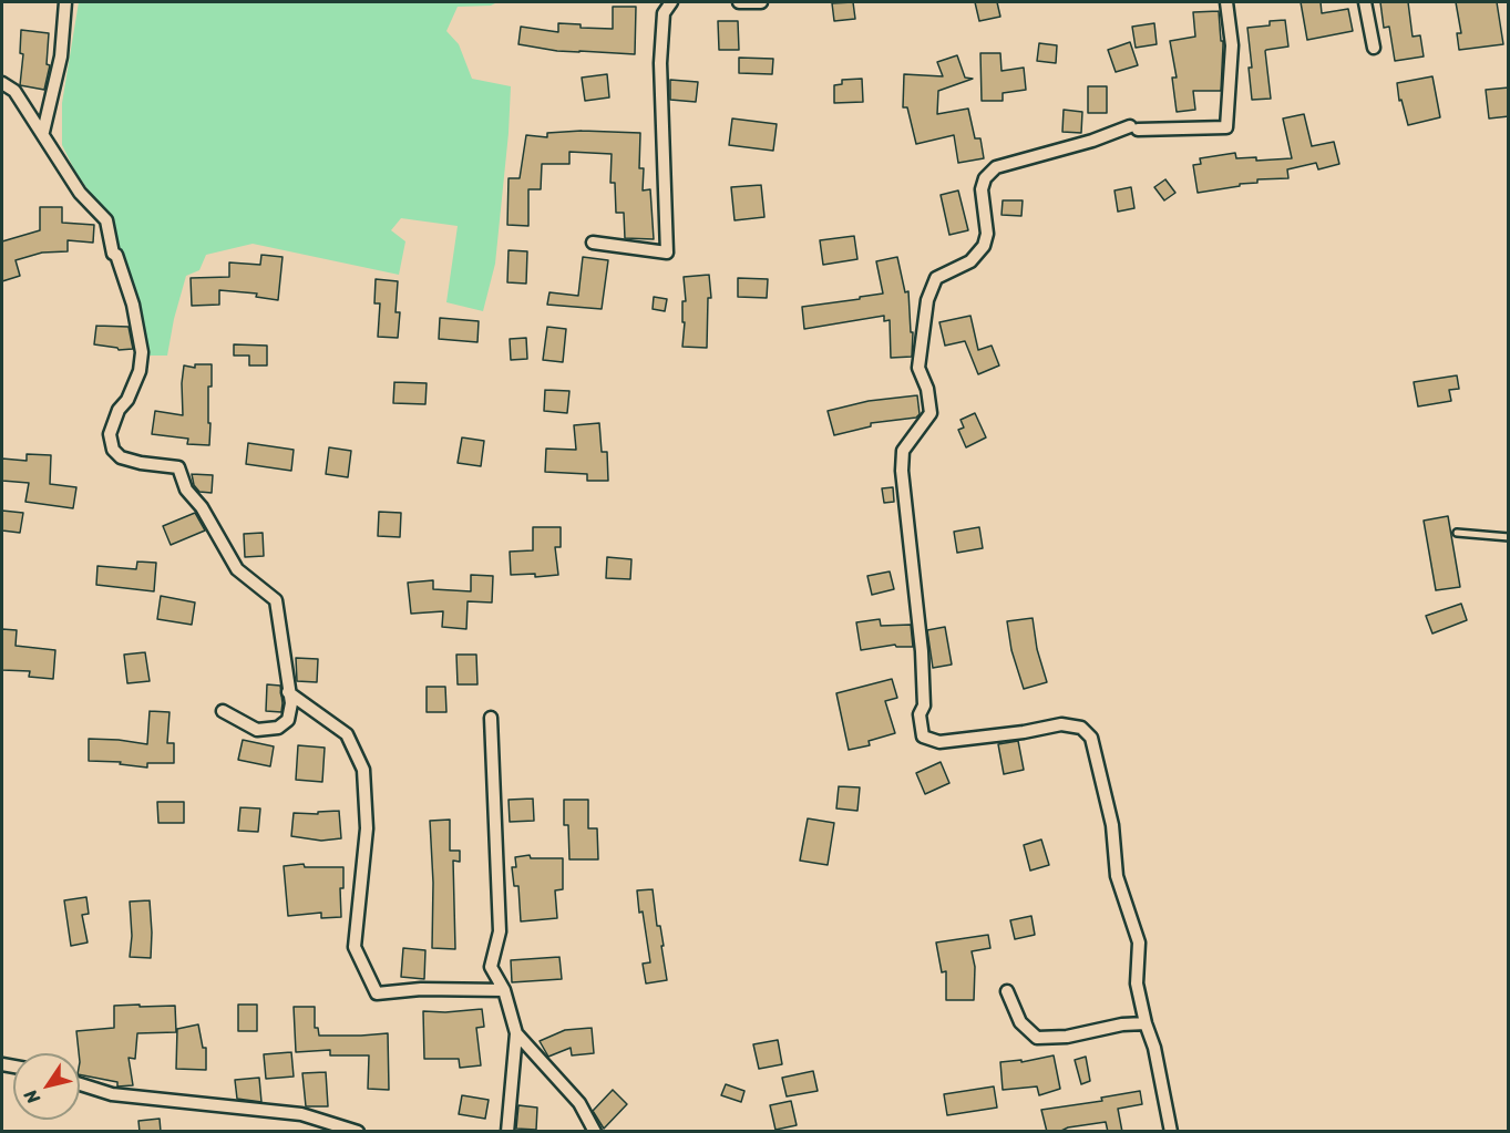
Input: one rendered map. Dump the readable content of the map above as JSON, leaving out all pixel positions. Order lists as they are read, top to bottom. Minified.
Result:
{"north":"bottom left"}
